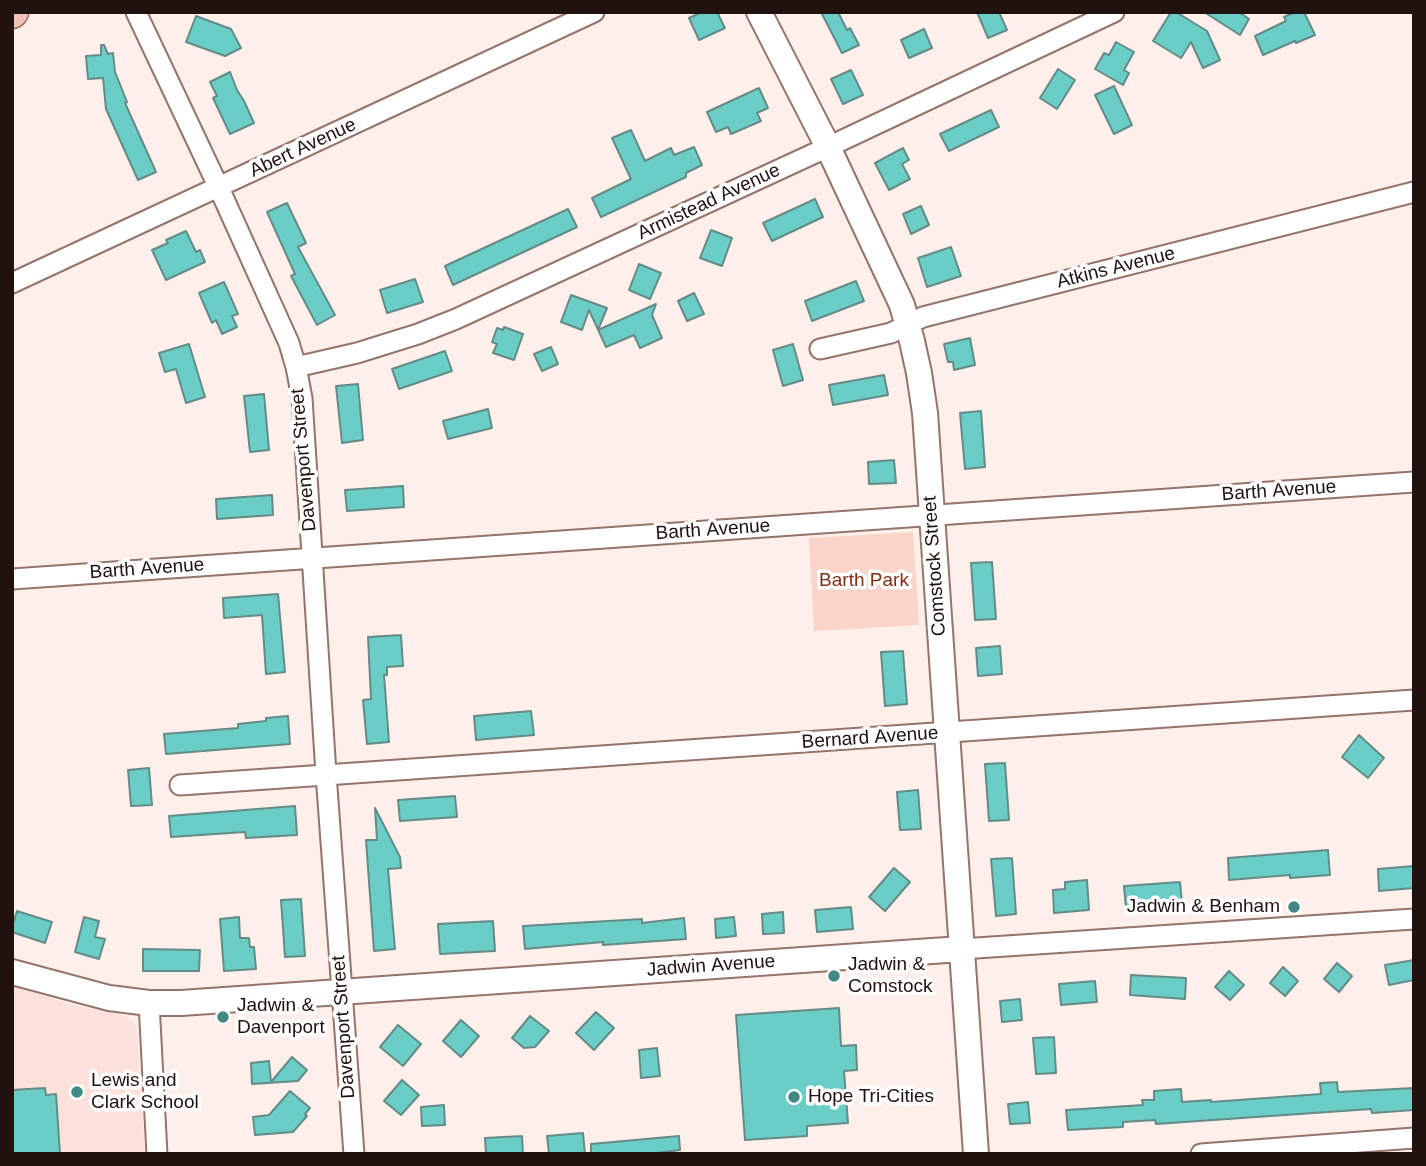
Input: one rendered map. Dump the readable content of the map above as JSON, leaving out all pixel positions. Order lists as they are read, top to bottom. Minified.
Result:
{"streets":{"street":["Abert Avenue","Armistead Avenue","Atkins Avenue","Davenport Street","Barth Avenue","Comstock Street","Bernard Avenue","Jadwin Avenue"]},"crossings":[["Abert Avenue","Davenport Street"],["Armistead Avenue","Davenport Street"],["Armistead Avenue","Comstock Street"],["Atkins Avenue","Comstock Street"],["Davenport Street","Barth Avenue"],["Davenport Street","Bernard Avenue"],["Davenport Street","Jadwin Avenue"],["Barth Avenue","Comstock Street"],["Comstock Street","Bernard Avenue"],["Comstock Street","Jadwin Avenue"]],"parks":["Barth Park"],"places":["Jadwin & Benham","Jadwin & Comstock","Jadwin & Davenport","Lewis and Clark School","Hope Tri-Cities"]}
